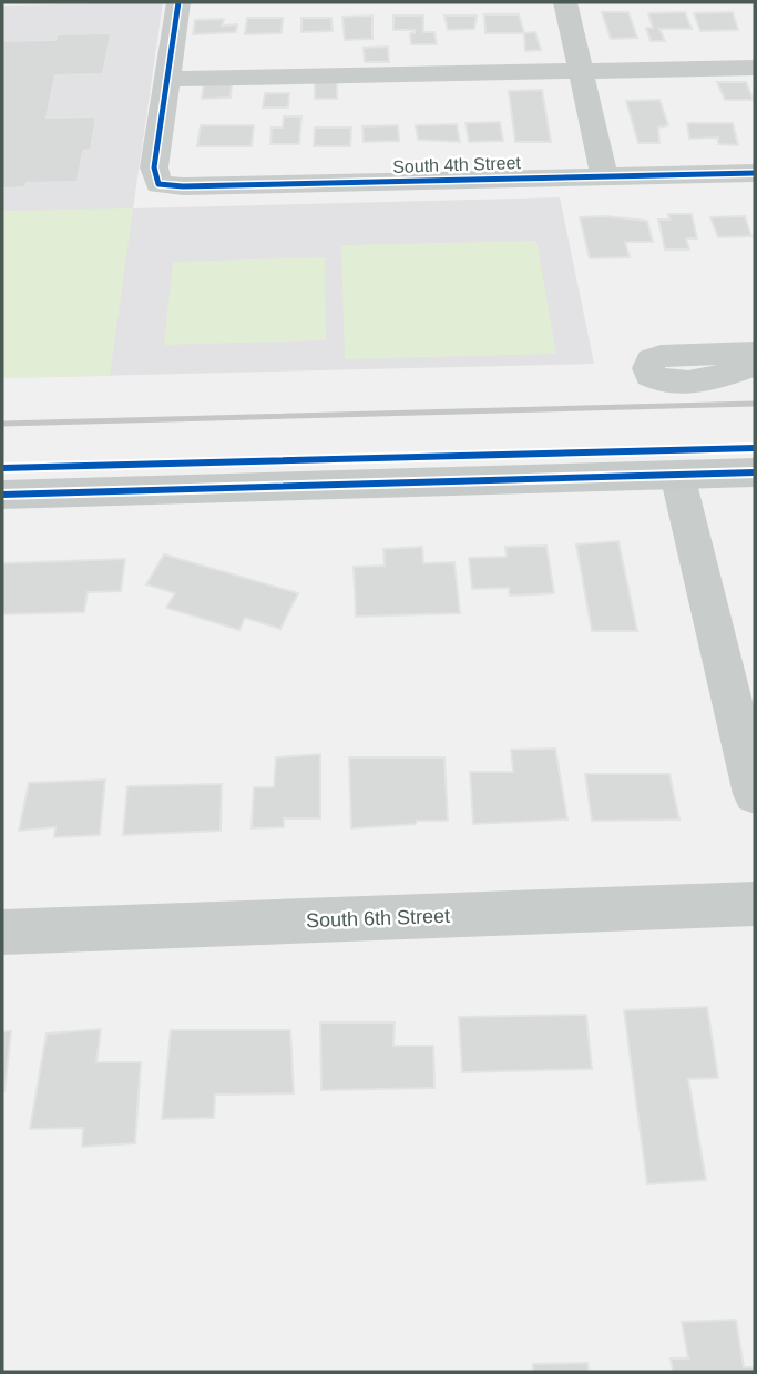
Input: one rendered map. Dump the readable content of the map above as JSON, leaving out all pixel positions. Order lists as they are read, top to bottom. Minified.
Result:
{"streets":{"street":["South 4th Street","South 6th Street"]}}
